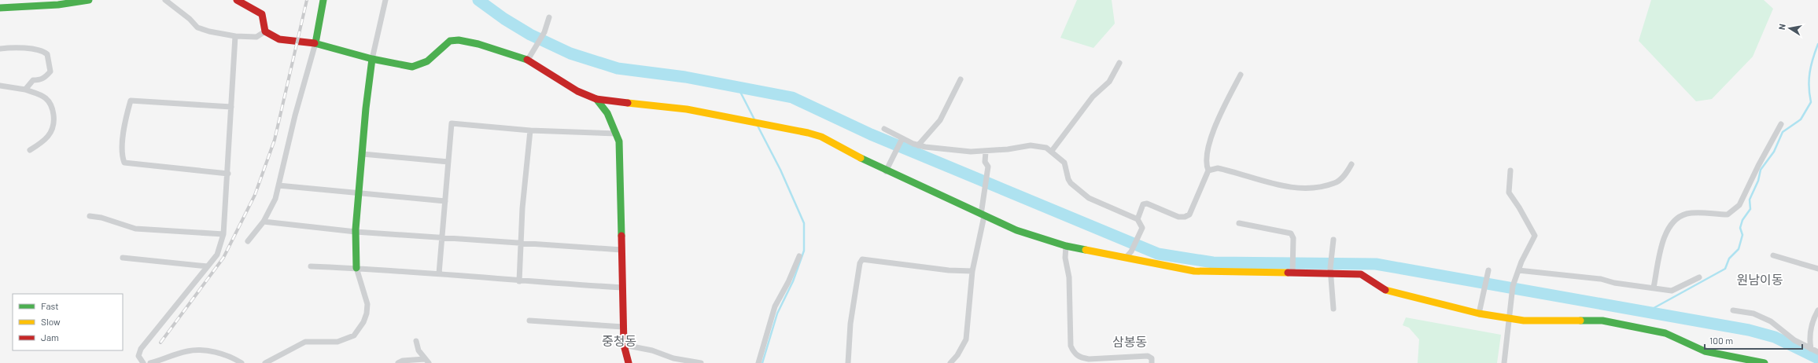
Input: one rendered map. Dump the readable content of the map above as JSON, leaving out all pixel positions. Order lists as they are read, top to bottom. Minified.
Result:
{"districts":["원남이동","중청동","삼봉동"],"legend":["Fast","Slow","Jam"],"scale_bar":"100 m","north":"left"}
